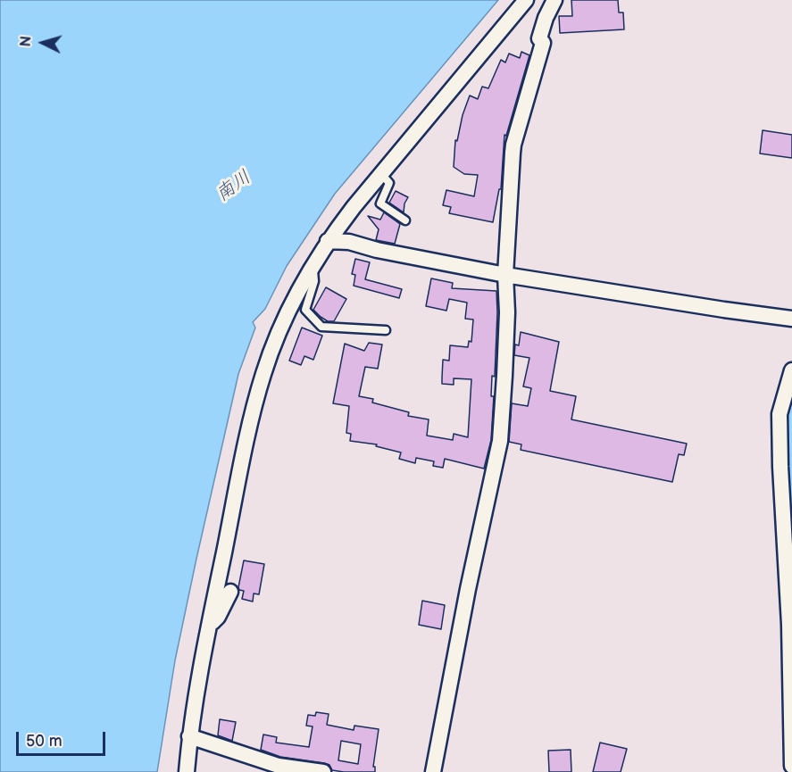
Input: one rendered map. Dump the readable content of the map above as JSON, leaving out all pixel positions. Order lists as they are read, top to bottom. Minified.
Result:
{"water":["南川"],"scale_bar":"50 m","north":"left"}
